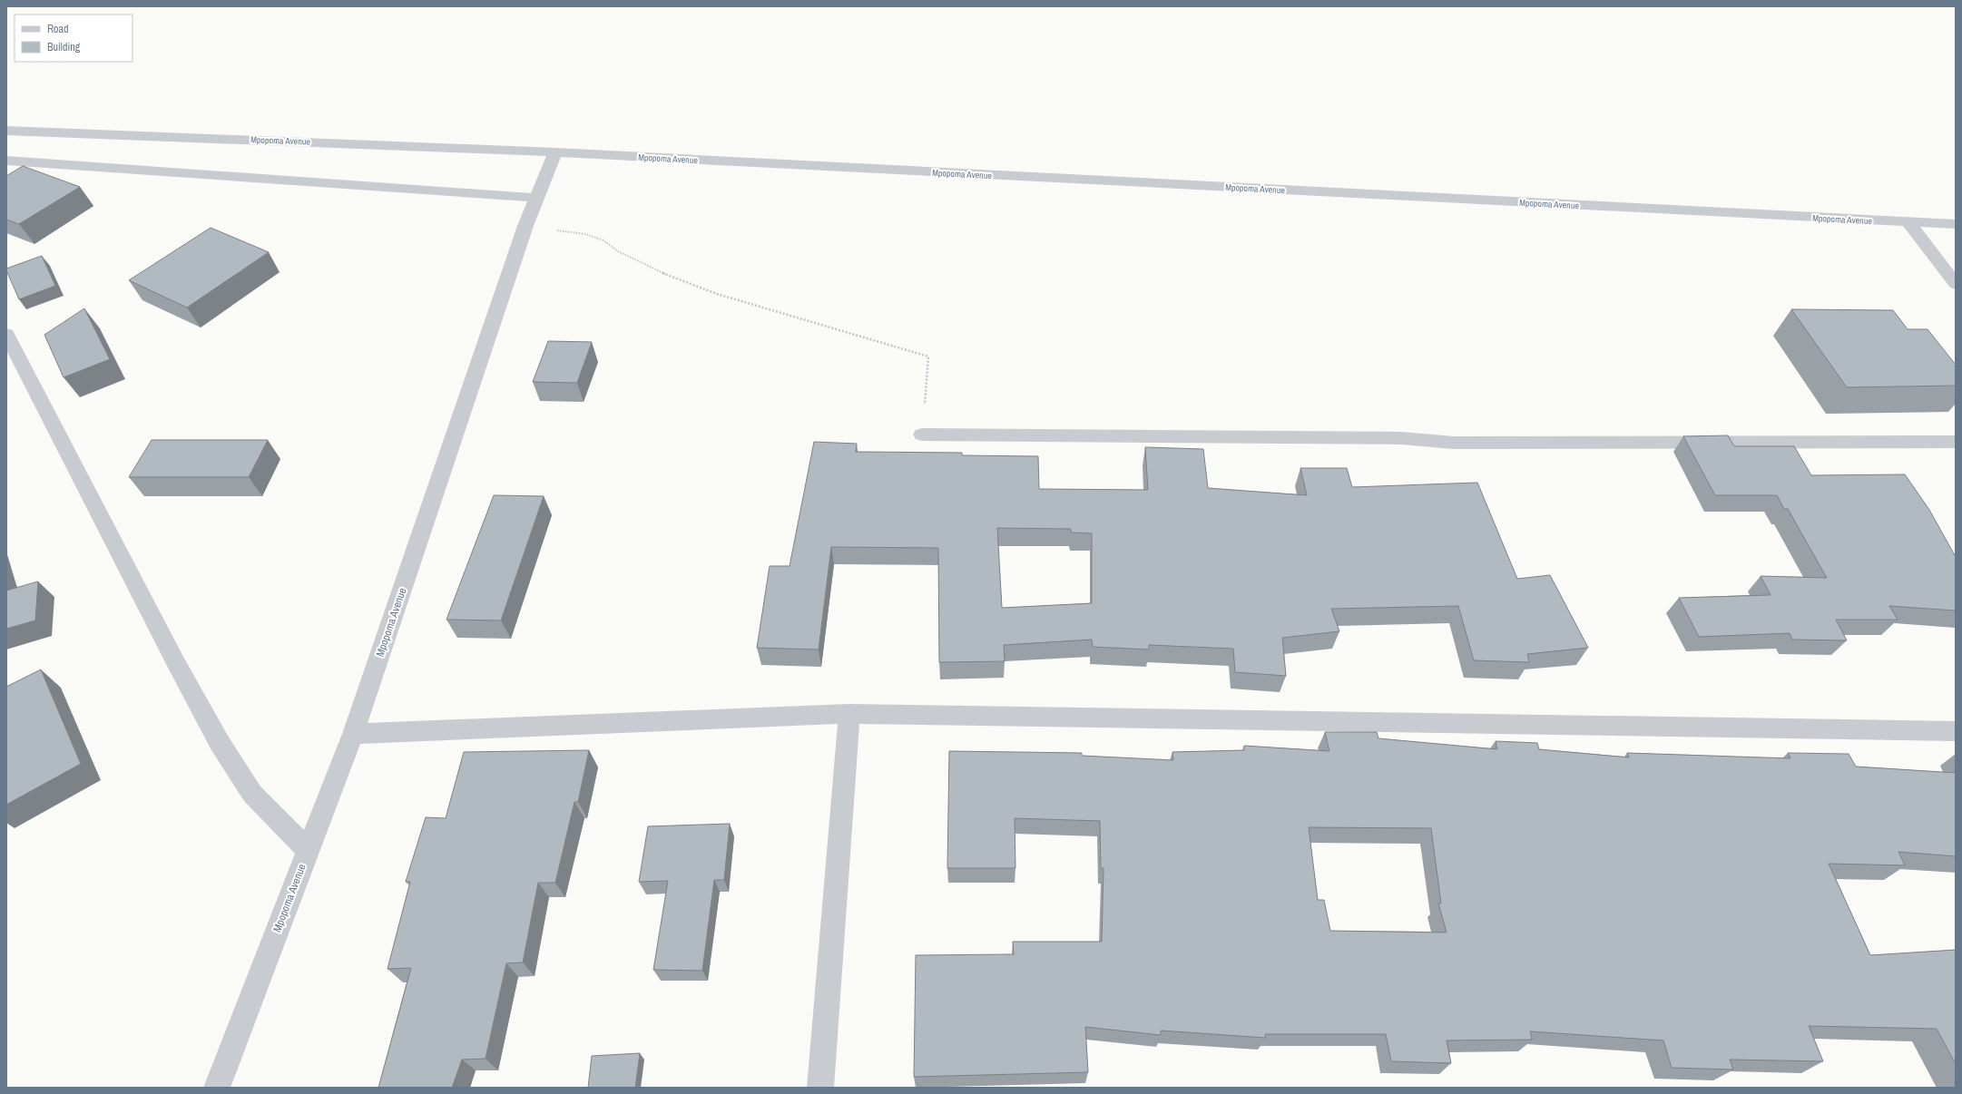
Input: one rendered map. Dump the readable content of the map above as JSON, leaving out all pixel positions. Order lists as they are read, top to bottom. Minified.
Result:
{"streets":{"street":["Mpopoma Avenue"]},"legend":["Road","Building"]}
